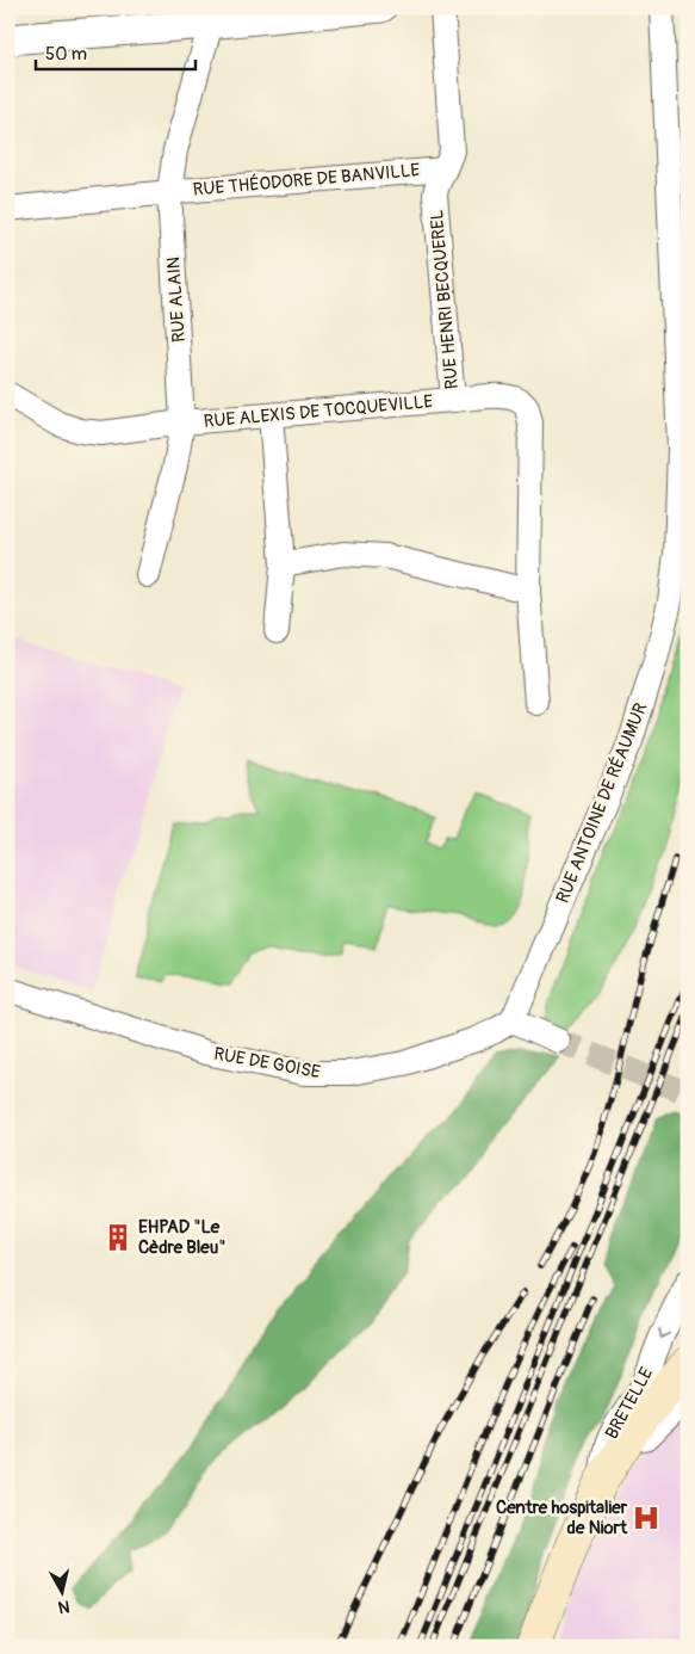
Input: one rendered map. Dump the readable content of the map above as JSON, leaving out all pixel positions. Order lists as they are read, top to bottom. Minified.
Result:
{"streets":{"street":["RUE THÉODORE DE BANVILLE","RUE ALAIN","RUE HENRI BECQUEREL","RUE ALEXIS DE TOCQUEVILLE","RUE ANTOINE DE RÉAUMUR","RUE DE GOISE","BRETELLE"]},"crossings":[["RUE THÉODORE DE BANVILLE","RUE ALAIN"],["RUE THÉODORE DE BANVILLE","RUE HENRI BECQUEREL"],["RUE ALAIN","RUE ALEXIS DE TOCQUEVILLE"],["RUE HENRI BECQUEREL","RUE ALEXIS DE TOCQUEVILLE"],["RUE ANTOINE DE RÉAUMUR","RUE DE GOISE"]],"places":{"building":["EHPAD \"Le Cèdre Bleu\""],"hospital":["Centre hospitalier de Niort"]},"scale_bar":"50 m","north":"bottom"}
